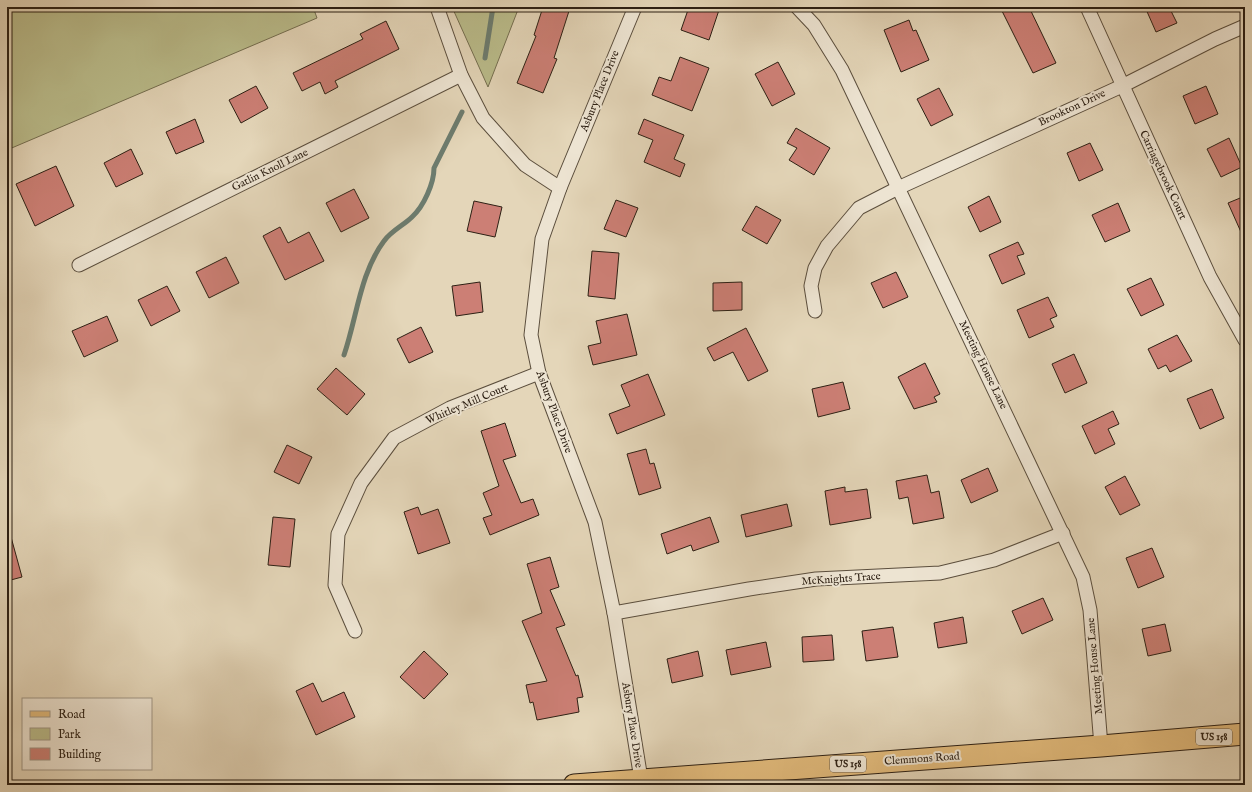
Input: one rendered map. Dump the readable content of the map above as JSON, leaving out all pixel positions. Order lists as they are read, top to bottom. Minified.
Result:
{"streets":{"main road":["US 158","Clemmons Road"],"street":["Asbury Place Drive","Brookton Drive","Gatlin Knoll Lane","Carriagebrook Court","Meeting House Lane","Whitley Mill Court","McKnights Trace"]},"crossings":[["Asbury Place Drive","Whitley Mill Court"],["Asbury Place Drive","McKnights Trace"],["Asbury Place Drive","Clemmons Road"],["Brookton Drive","Carriagebrook Court"],["Brookton Drive","Meeting House Lane"],["Meeting House Lane","McKnights Trace"],["Meeting House Lane","Clemmons Road"]],"legend":["Road","Park","Building"]}
